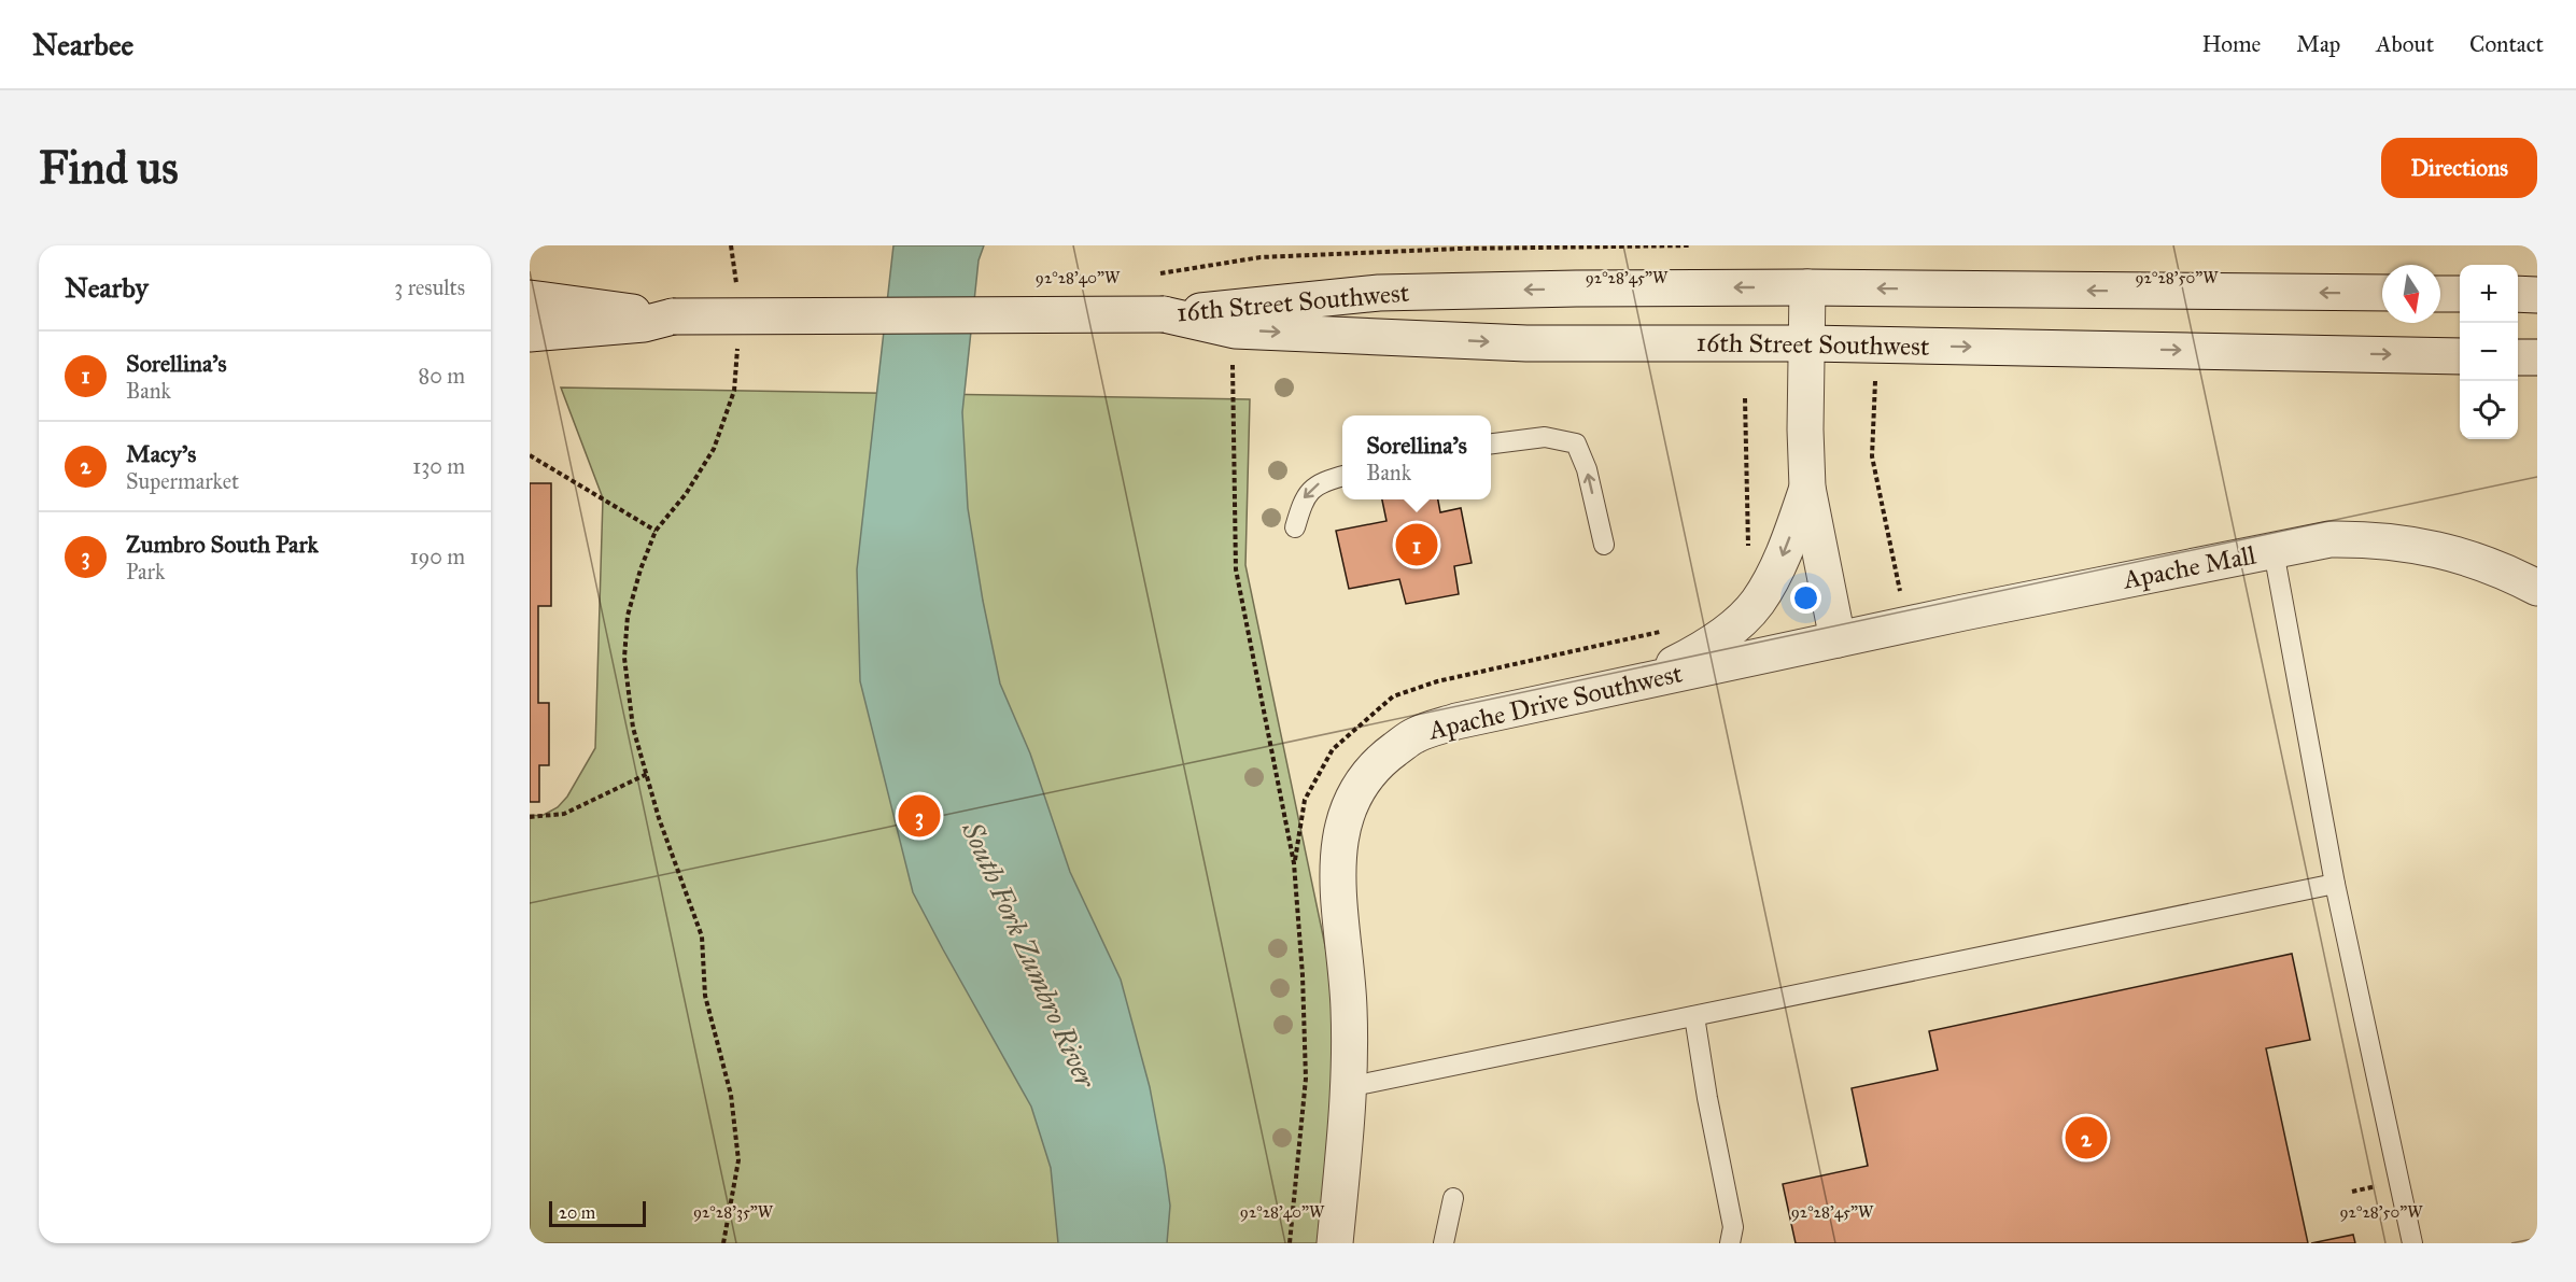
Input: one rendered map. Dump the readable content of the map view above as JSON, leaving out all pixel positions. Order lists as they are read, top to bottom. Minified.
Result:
{"streets":{"main road":["16th Street Southwest","Apache Mall","Apache Drive Southwest"]},"crossings":[["Apache Mall","Apache Drive Southwest"]],"water":["South Fork Zumbro River"],"scale_bar":"20 m","north":"bottom","page":{"header":"Nearbee","nav":["Home","Map","About","Contact"],"buttons":"Directions","title":"Find us","heading":["Nearby","3 results"],"map_buttons":["+","−"],"list":[{"mark":"1","name":"Sorellina's","note":"Bank","value":"80 m"},{"mark":"2","name":"Macy's","note":"Supermarket","value":"130 m"},{"mark":"3","name":"Zumbro South Park","note":"Park","value":"190 m"}],"popup":["Sorellina's","Bank"],"pins":["1","3","2"],"scale":"20 m"},"coordinates":["92°28'40\"W","92°28'45\"W","92°28'50\"W","92°28'35\"W"]}
